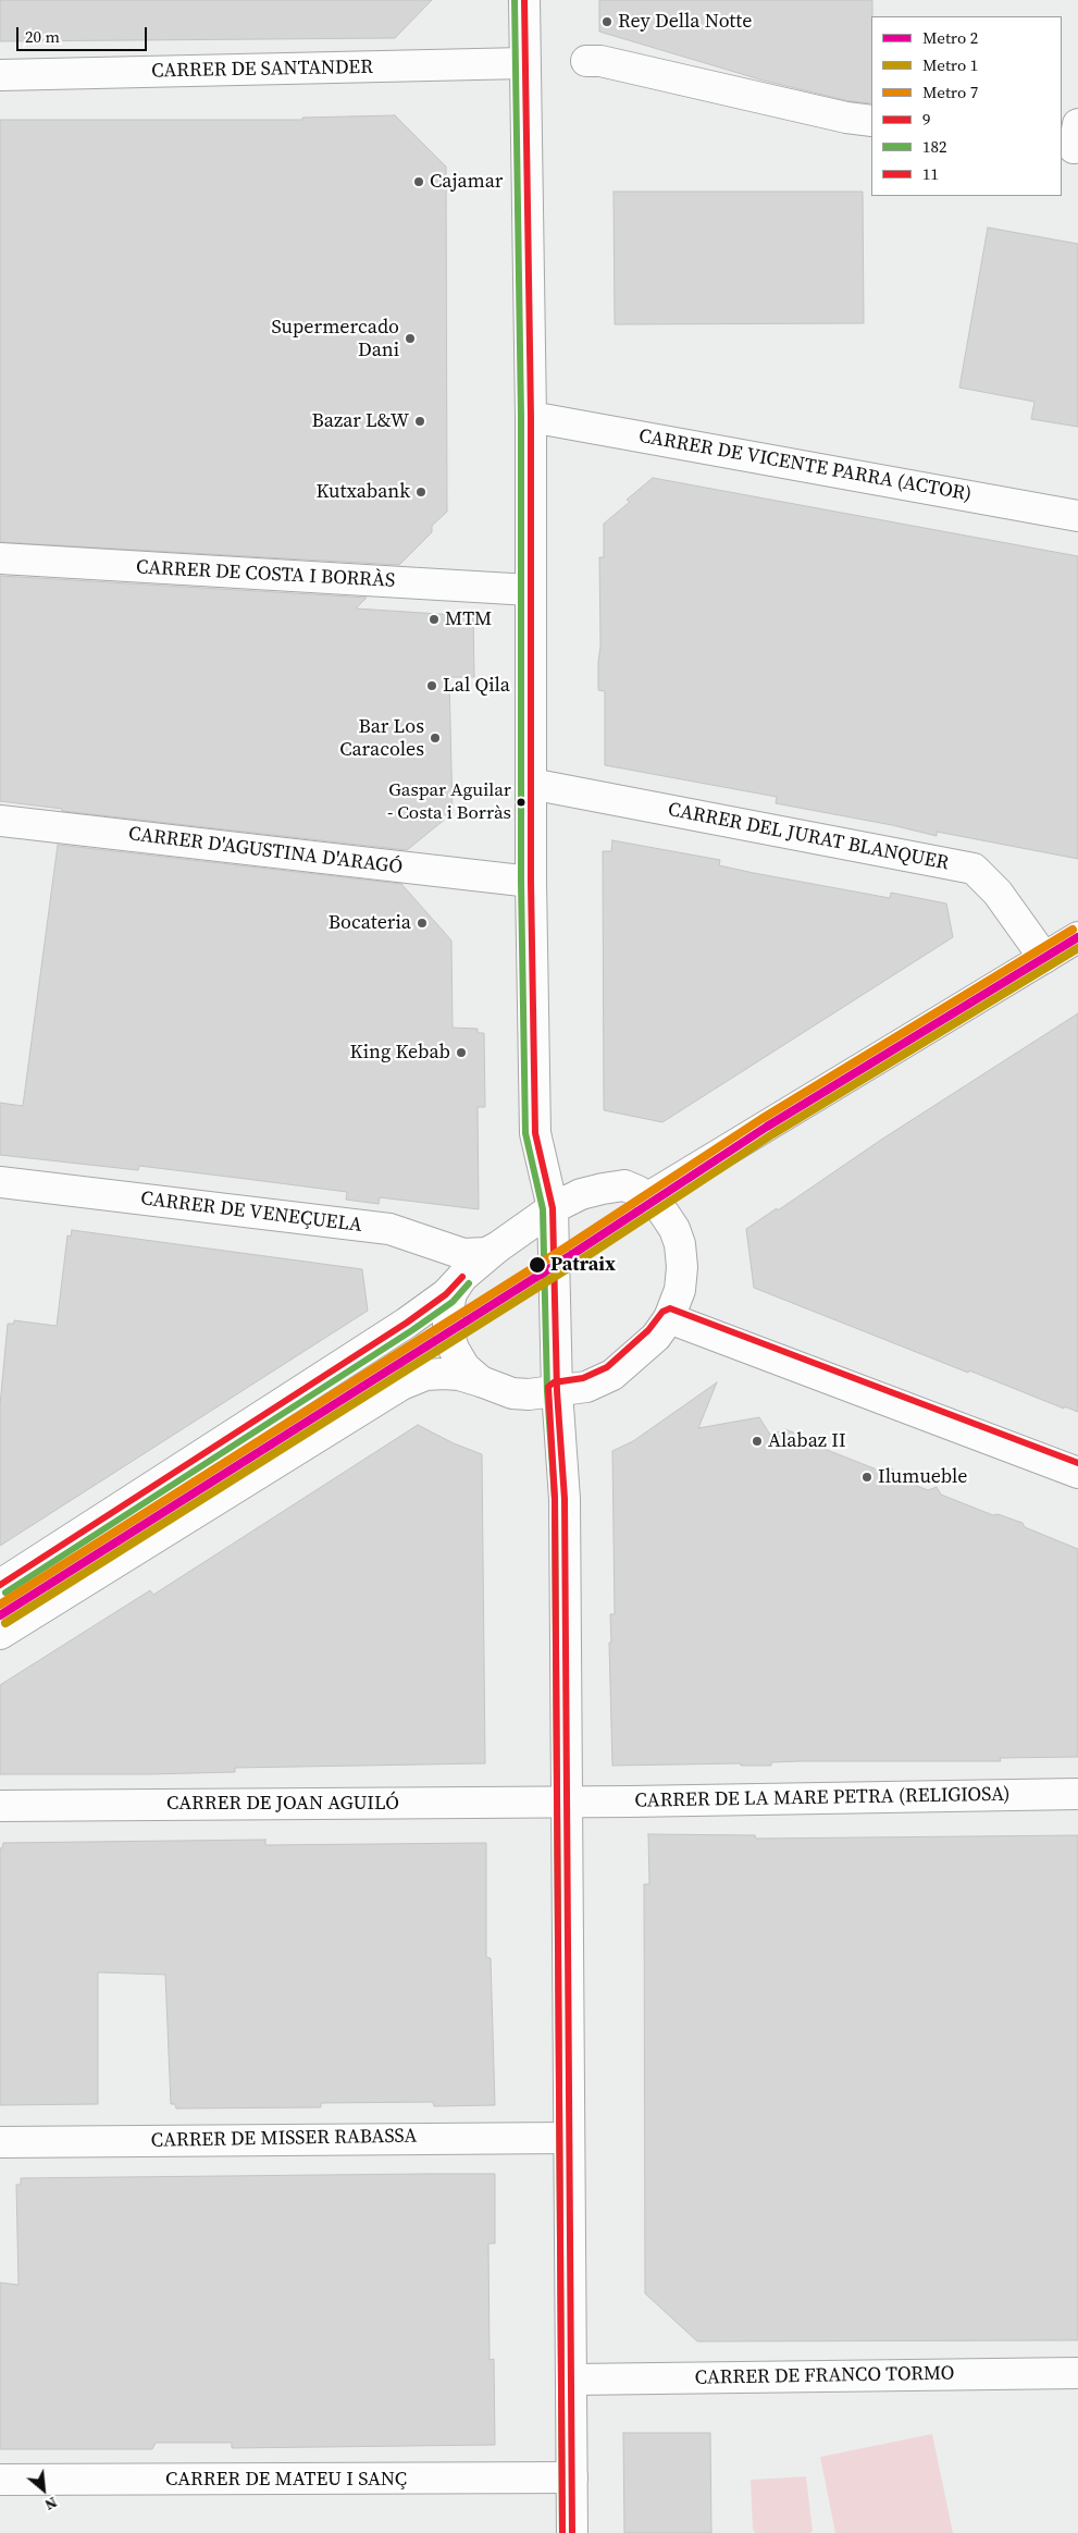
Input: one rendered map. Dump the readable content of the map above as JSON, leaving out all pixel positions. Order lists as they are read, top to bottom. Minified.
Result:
{"streets":{"street":["CARRER DE SANTANDER","CARRER DE VICENTE PARRA (ACTOR)","CARRER DE COSTA I BORRÀS","CARRER DEL JURAT BLANQUER","CARRER D'AGUSTINA D'ARAGÓ","CARRER DE VENEÇUELA","CARRER DE LA MARE PETRA (RELIGIOSA)","CARRER DE JOAN AGUILÓ","CARRER DE MISSER RABASSA","CARRER DE FRANCO TORMO","CARRER DE MATEU I SANÇ"]},"crossings":[["CARRER DE LA MARE PETRA (RELIGIOSA)","CARRER DE JOAN AGUILÓ"]],"places":["Rey Della Notte","Cajamar","Supermercado Dani","Bazar L&W","Kutxabank","MTM","Lal Qila","Bar Los Caracoles","Gaspar Aguilar - Costa i Borràs","Bocateria","King Kebab","Patraix","Alabaz II","Ilumueble"],"lines":["transit line 9","transit line 182","metro line 7","metro line 2","metro line 1","transit line 11"],"legend":["Metro 2","Metro 1","Metro 7","9","182","11"],"scale_bar":"20 m","north":"bottom right"}
